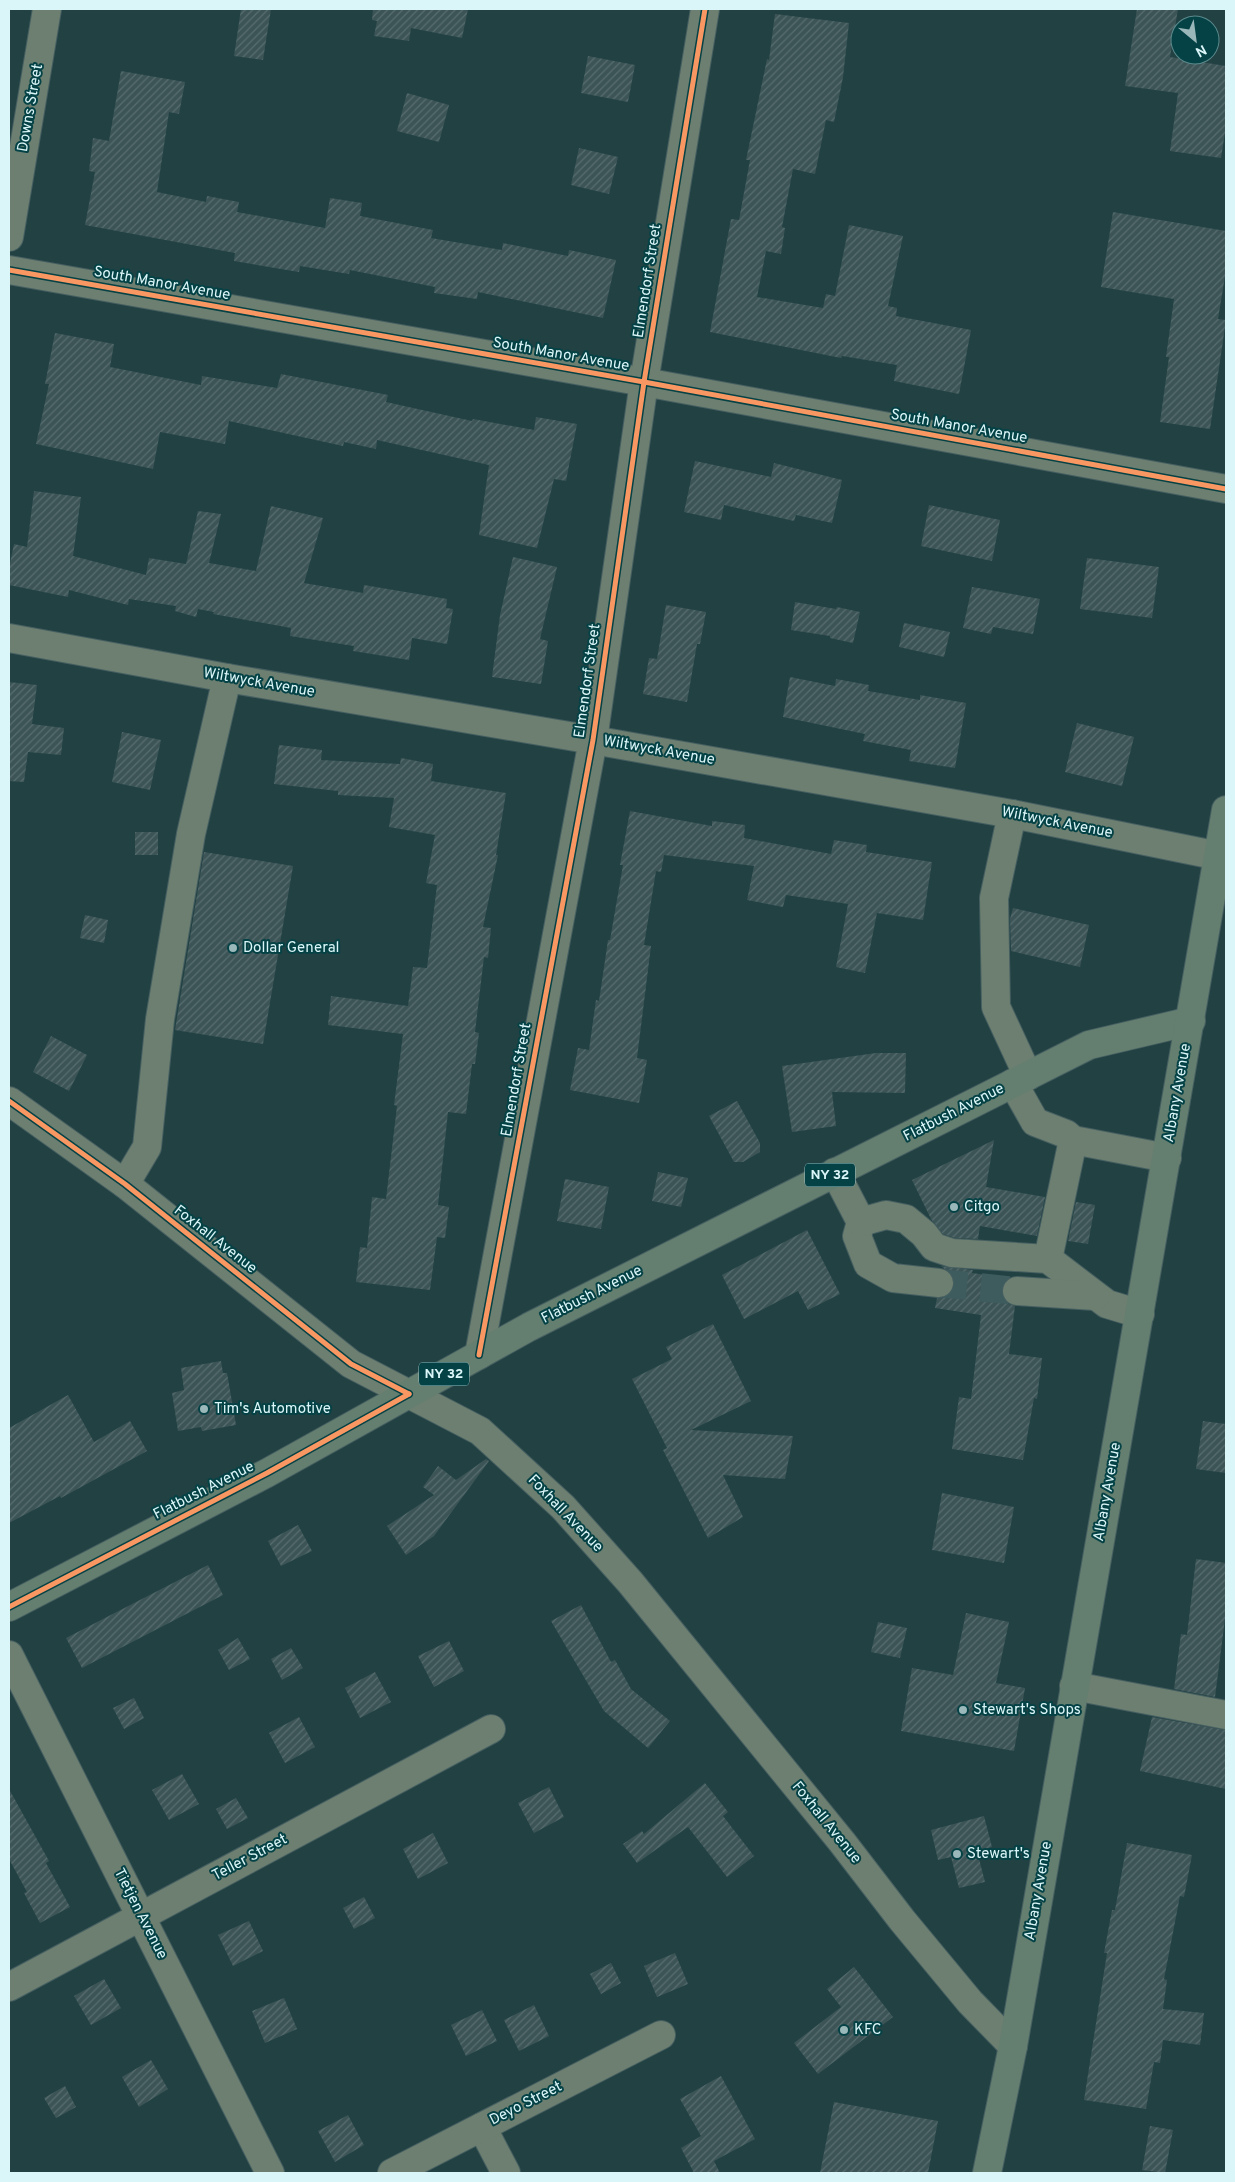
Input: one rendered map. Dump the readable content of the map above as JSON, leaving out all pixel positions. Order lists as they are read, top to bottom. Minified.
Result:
{"streets":{"main road":["Albany Avenue","Flatbush Avenue","NY 32"],"street":["Downs Street","Elmendorf Street","South Manor Avenue","Wiltwyck Avenue","Foxhall Avenue","Teller Street","Tietjen Avenue","Deyo Street"]},"crossings":[["Elmendorf Street","South Manor Avenue"],["Elmendorf Street","Wiltwyck Avenue"],["Elmendorf Street","Flatbush Avenue"],["Wiltwyck Avenue","Albany Avenue"],["Albany Avenue","Flatbush Avenue"],["Albany Avenue","Foxhall Avenue"],["Flatbush Avenue","Foxhall Avenue"],["Teller Street","Tietjen Avenue"]],"places":["Dollar General","Citgo","Tim's Automotive","Stewart's Shops","Stewart's","KFC"],"north":"bottom right"}
